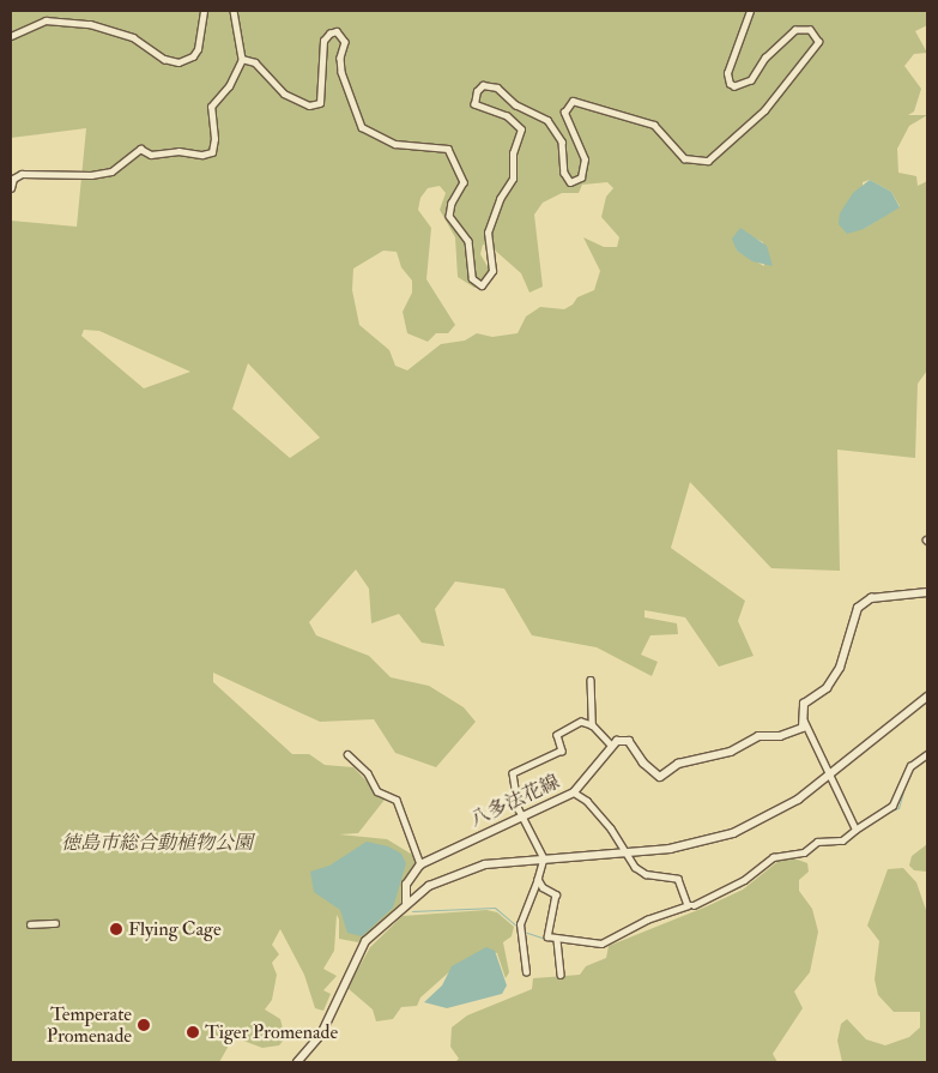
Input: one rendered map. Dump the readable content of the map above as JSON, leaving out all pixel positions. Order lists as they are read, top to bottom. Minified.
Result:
{"streets":{"main road":["八多法花線"]},"parks":["徳島市総合動植物公園"],"places":["Flying Cage","Temperate Promenade","Tiger Promenade"]}
